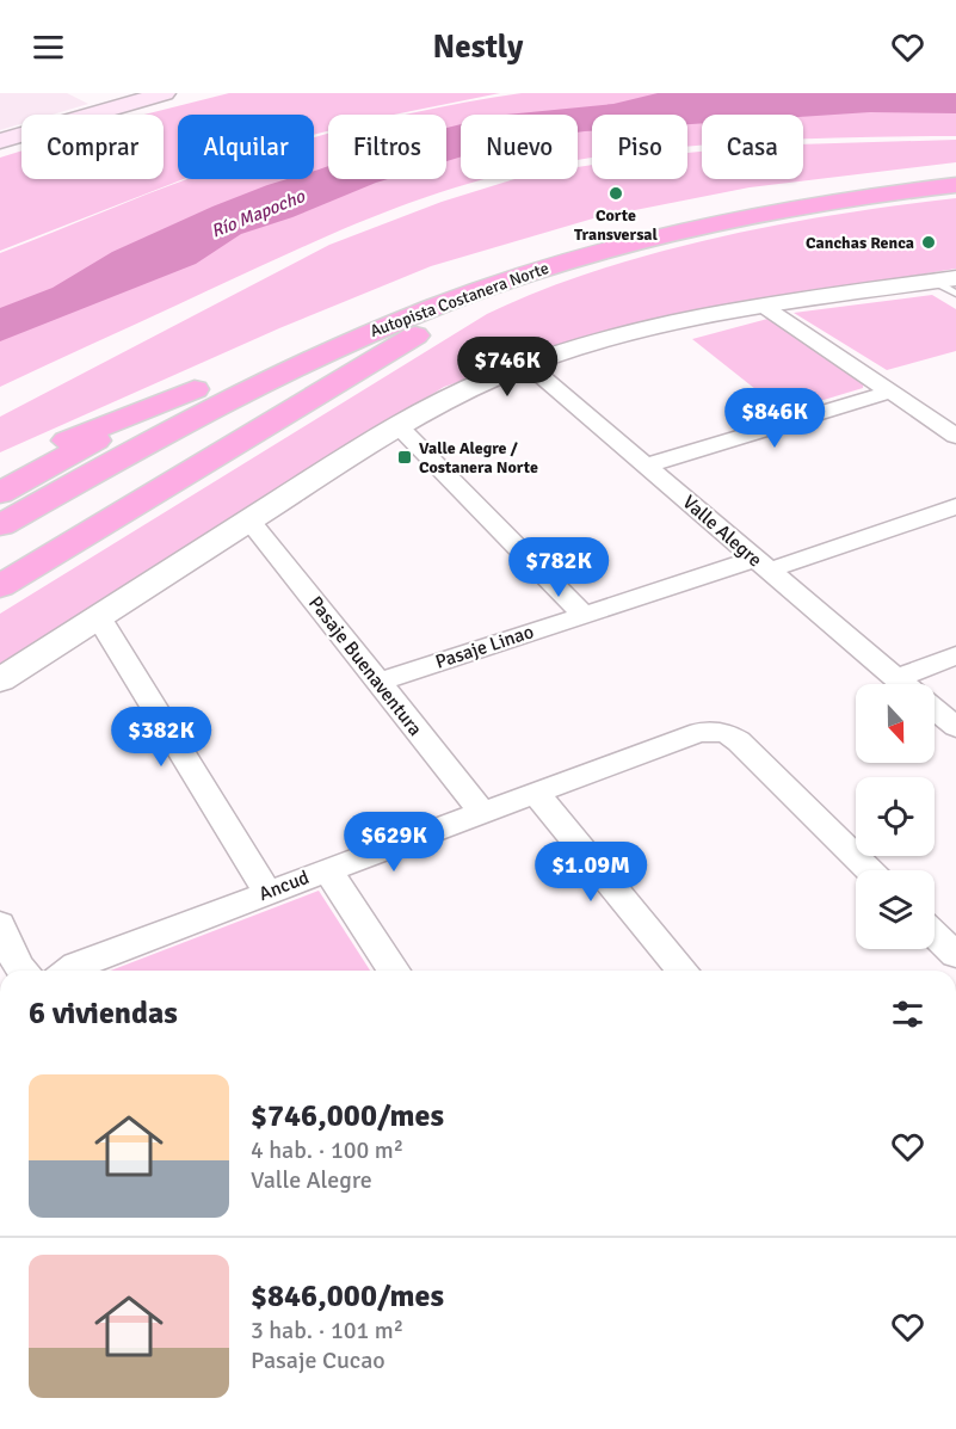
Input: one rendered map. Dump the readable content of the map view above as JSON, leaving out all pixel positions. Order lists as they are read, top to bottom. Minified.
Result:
{"streets":{"highway":["Autopista Costanera Norte"],"street":["Valle Alegre","Pasaje Linao","Pasaje Buenaventura","Ancud"]},"crossings":[["Valle Alegre","Pasaje Linao"],["Pasaje Linao","Pasaje Buenaventura"],["Pasaje Buenaventura","Ancud"]],"water":["Río Mapocho"],"places":{"other":["Corte Transversal","Canchas Renca"],"transit":["Valle Alegre / Costanera Norte"]},"north":"bottom","page":{"header":"Nestly","chip":["Comprar","Alquilar","Filtros","Nuevo","Piso","Casa"],"price":["$746K","$846K","$782K","$382K","$629K","$1.09M"],"heading":"6 viviendas","list":[{"name":"$746,000/mes","note":"4 hab. · 100 m² · Valle Alegre"},{"name":"$846,000/mes","note":"3 hab. · 101 m² · Pasaje Cucao"}]}}
